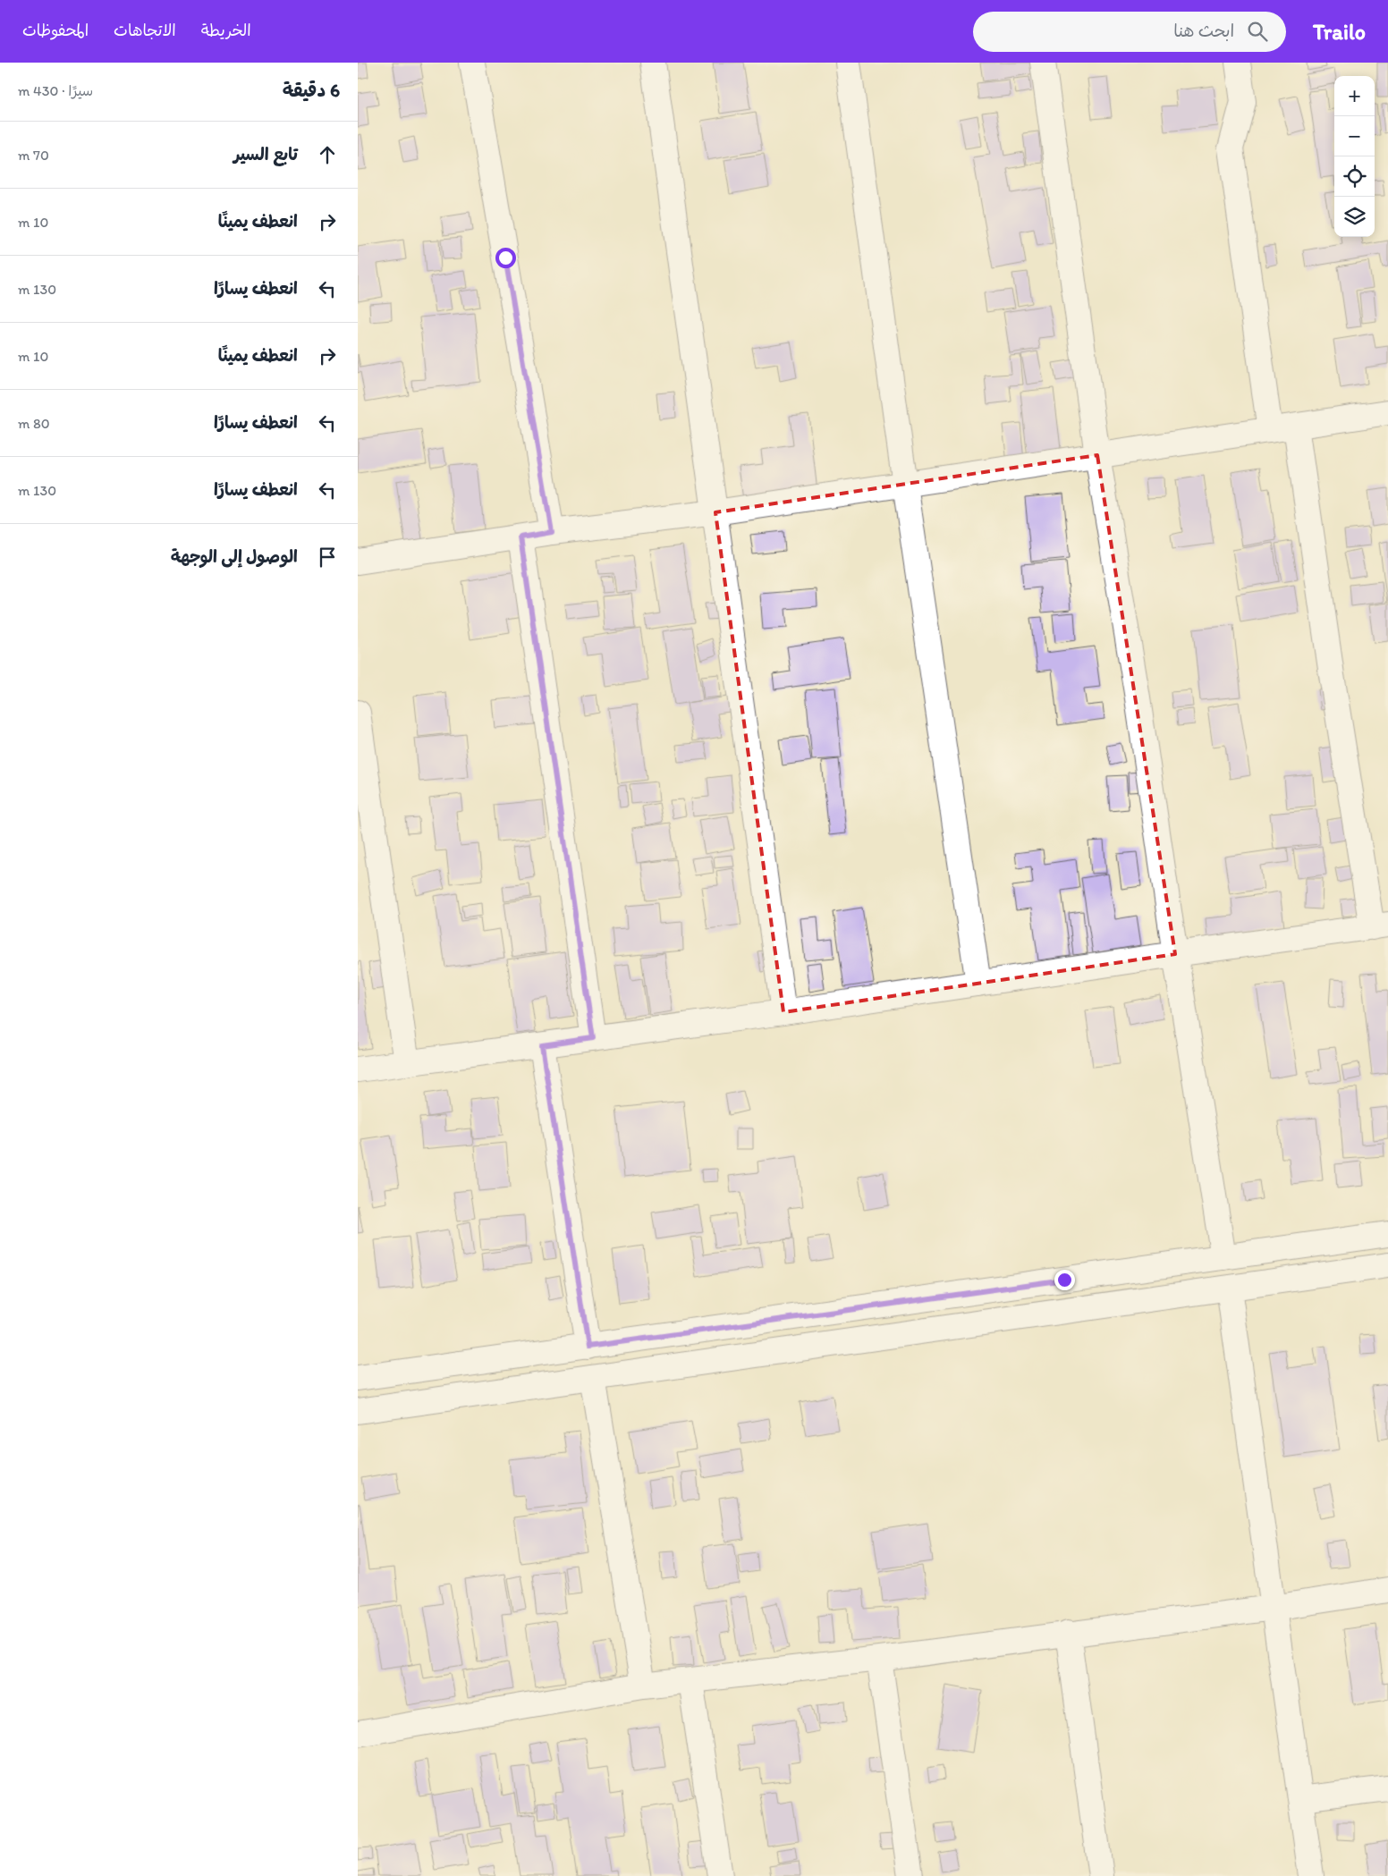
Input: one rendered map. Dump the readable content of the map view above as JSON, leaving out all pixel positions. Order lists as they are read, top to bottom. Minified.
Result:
{"page":{"header":"Trailo","search":"ابحث هنا","nav":["الخريطة","الاتجاهات","المحفوظات"],"heading":["6 دقيقة","سيرًا · 430 m"],"map_buttons":["+","−"],"list":[["تابع السير","70 m"],["انعطف يمينًا","10 m"],["انعطف يسارًا","130 m"],["انعطف يمينًا","10 m"],["انعطف يسارًا","80 m"],["انعطف يسارًا","130 m"],"الوصول إلى الوجهة"]}}
